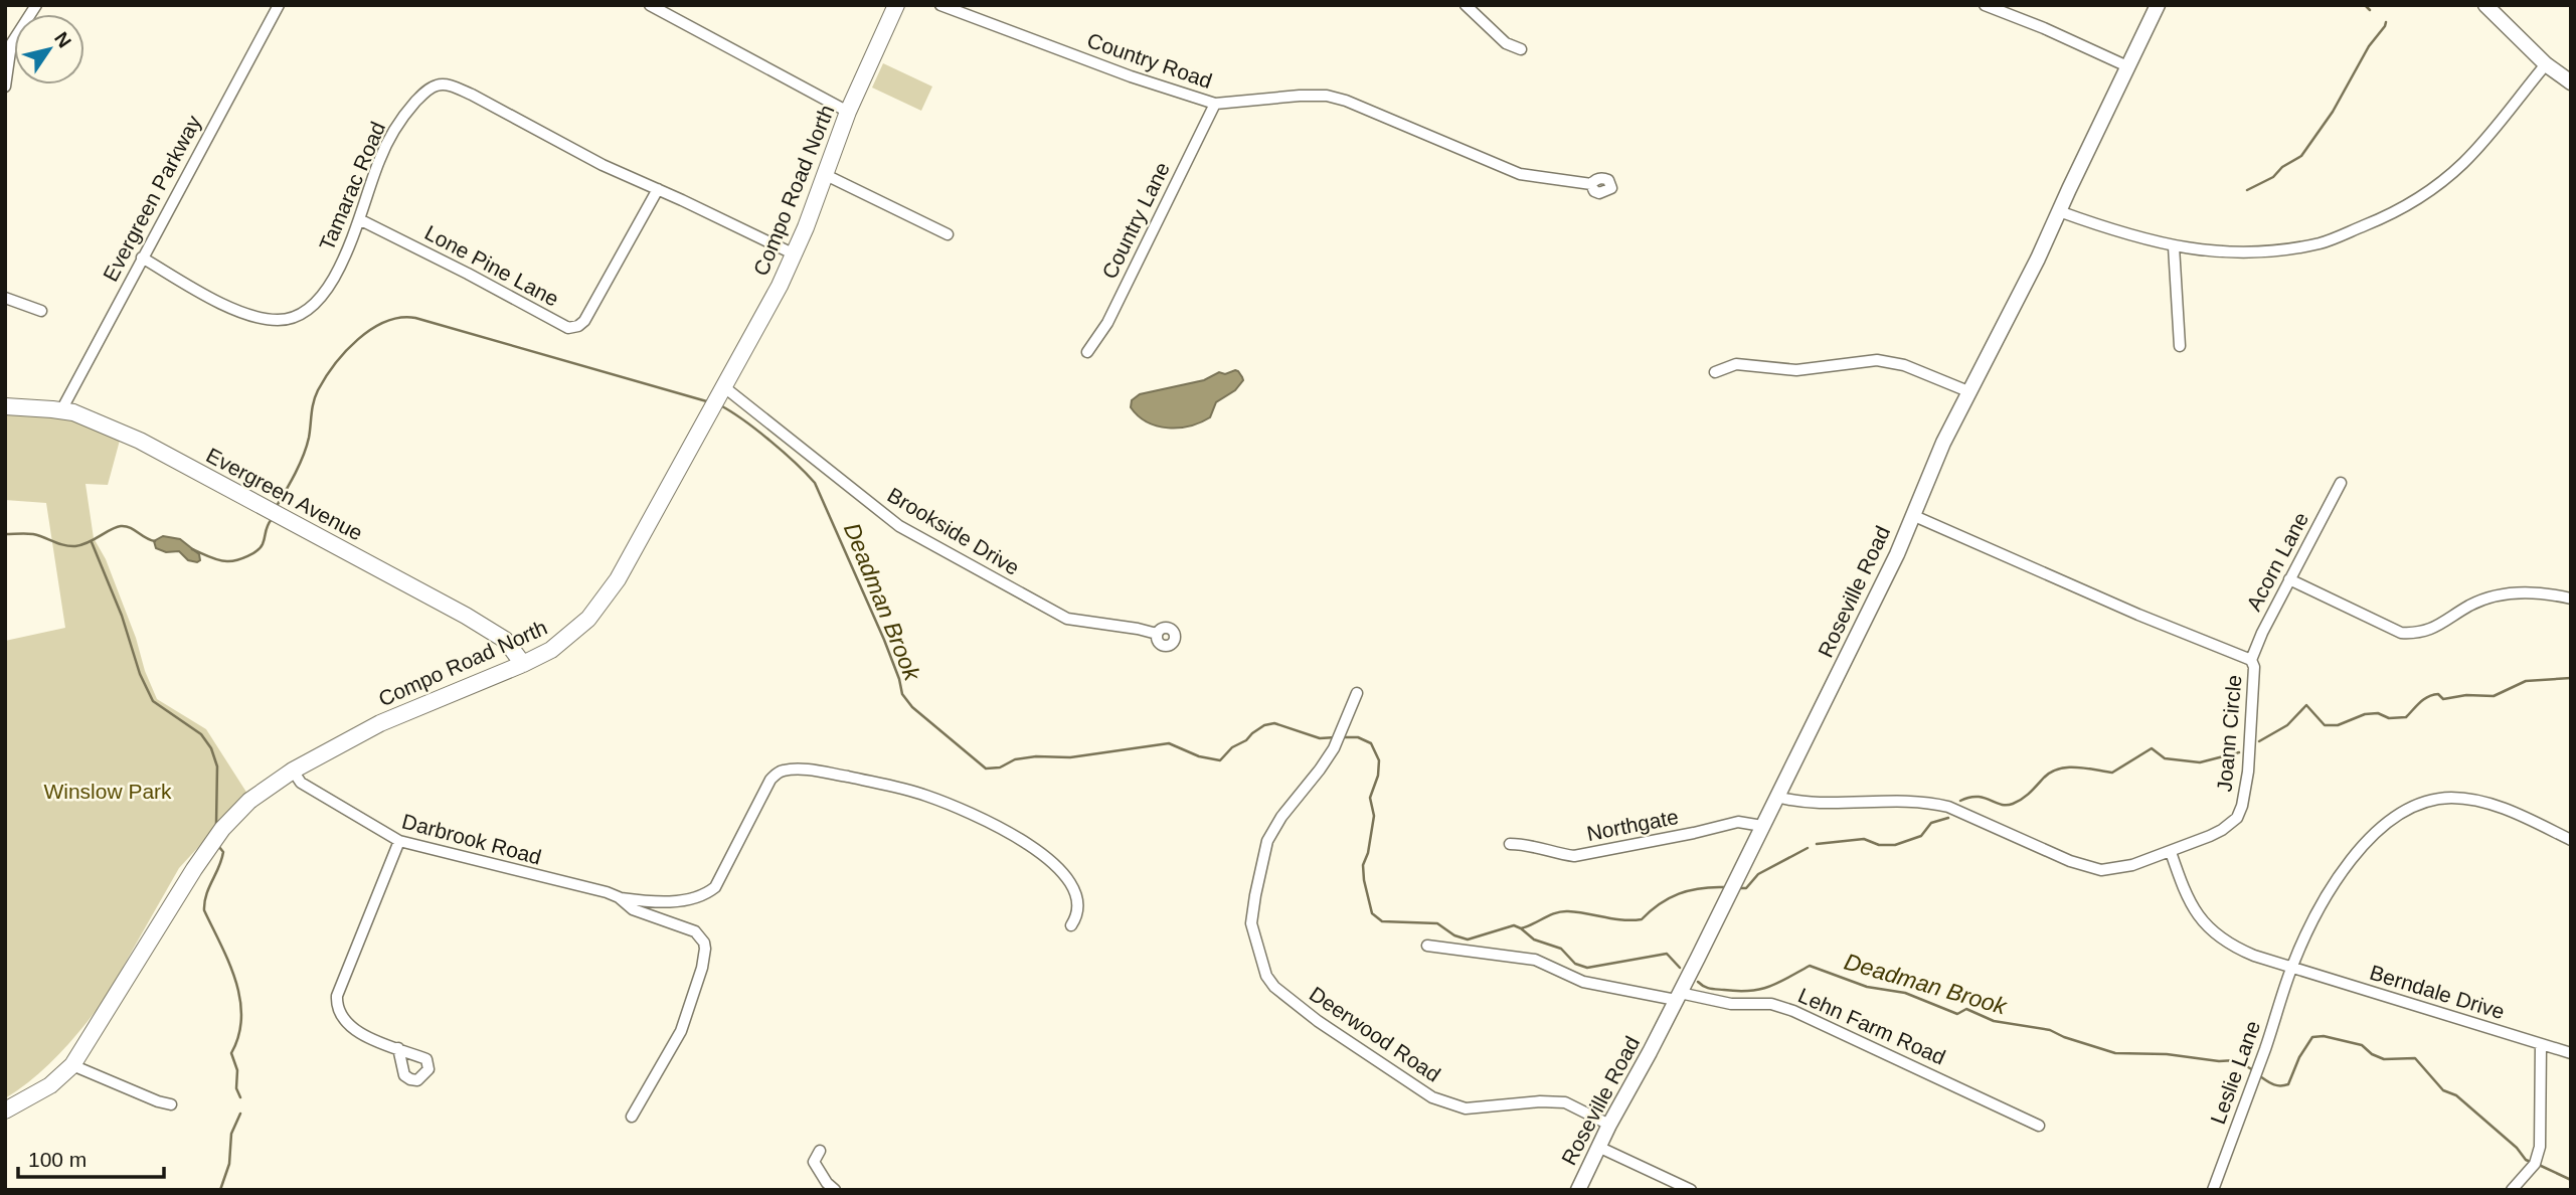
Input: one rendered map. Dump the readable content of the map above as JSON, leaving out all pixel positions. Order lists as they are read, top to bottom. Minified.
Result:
{"streets":{"main road":["Compo Road North","Evergreen Avenue"],"street":["Country Road","Tamarac Road","Evergreen Parkway","Country Lane","Lone Pine Lane","Brookside Drive","Acorn Lane","Roseville Road","Joann Circle","Northgate","Darbrook Road","Berndale Drive","Lehn Farm Road","Deerwood Road","Leslie Lane"]},"crossings":[["Country Road","Country Lane"],["Tamarac Road","Compo Road North"],["Tamarac Road","Evergreen Parkway"],["Tamarac Road","Lone Pine Lane"],["Compo Road North","Evergreen Avenue"],["Compo Road North","Brookside Drive"],["Compo Road North","Darbrook Road"],["Evergreen Parkway","Evergreen Avenue"],["Acorn Lane","Joann Circle"],["Roseville Road","Joann Circle"],["Roseville Road","Northgate"],["Roseville Road","Lehn Farm Road"],["Roseville Road","Deerwood Road"],["Joann Circle","Berndale Drive"],["Berndale Drive","Leslie Lane"]],"water":["Deadman Brook"],"parks":["Winslow Park"],"scale_bar":"100 m","north":"top right"}
